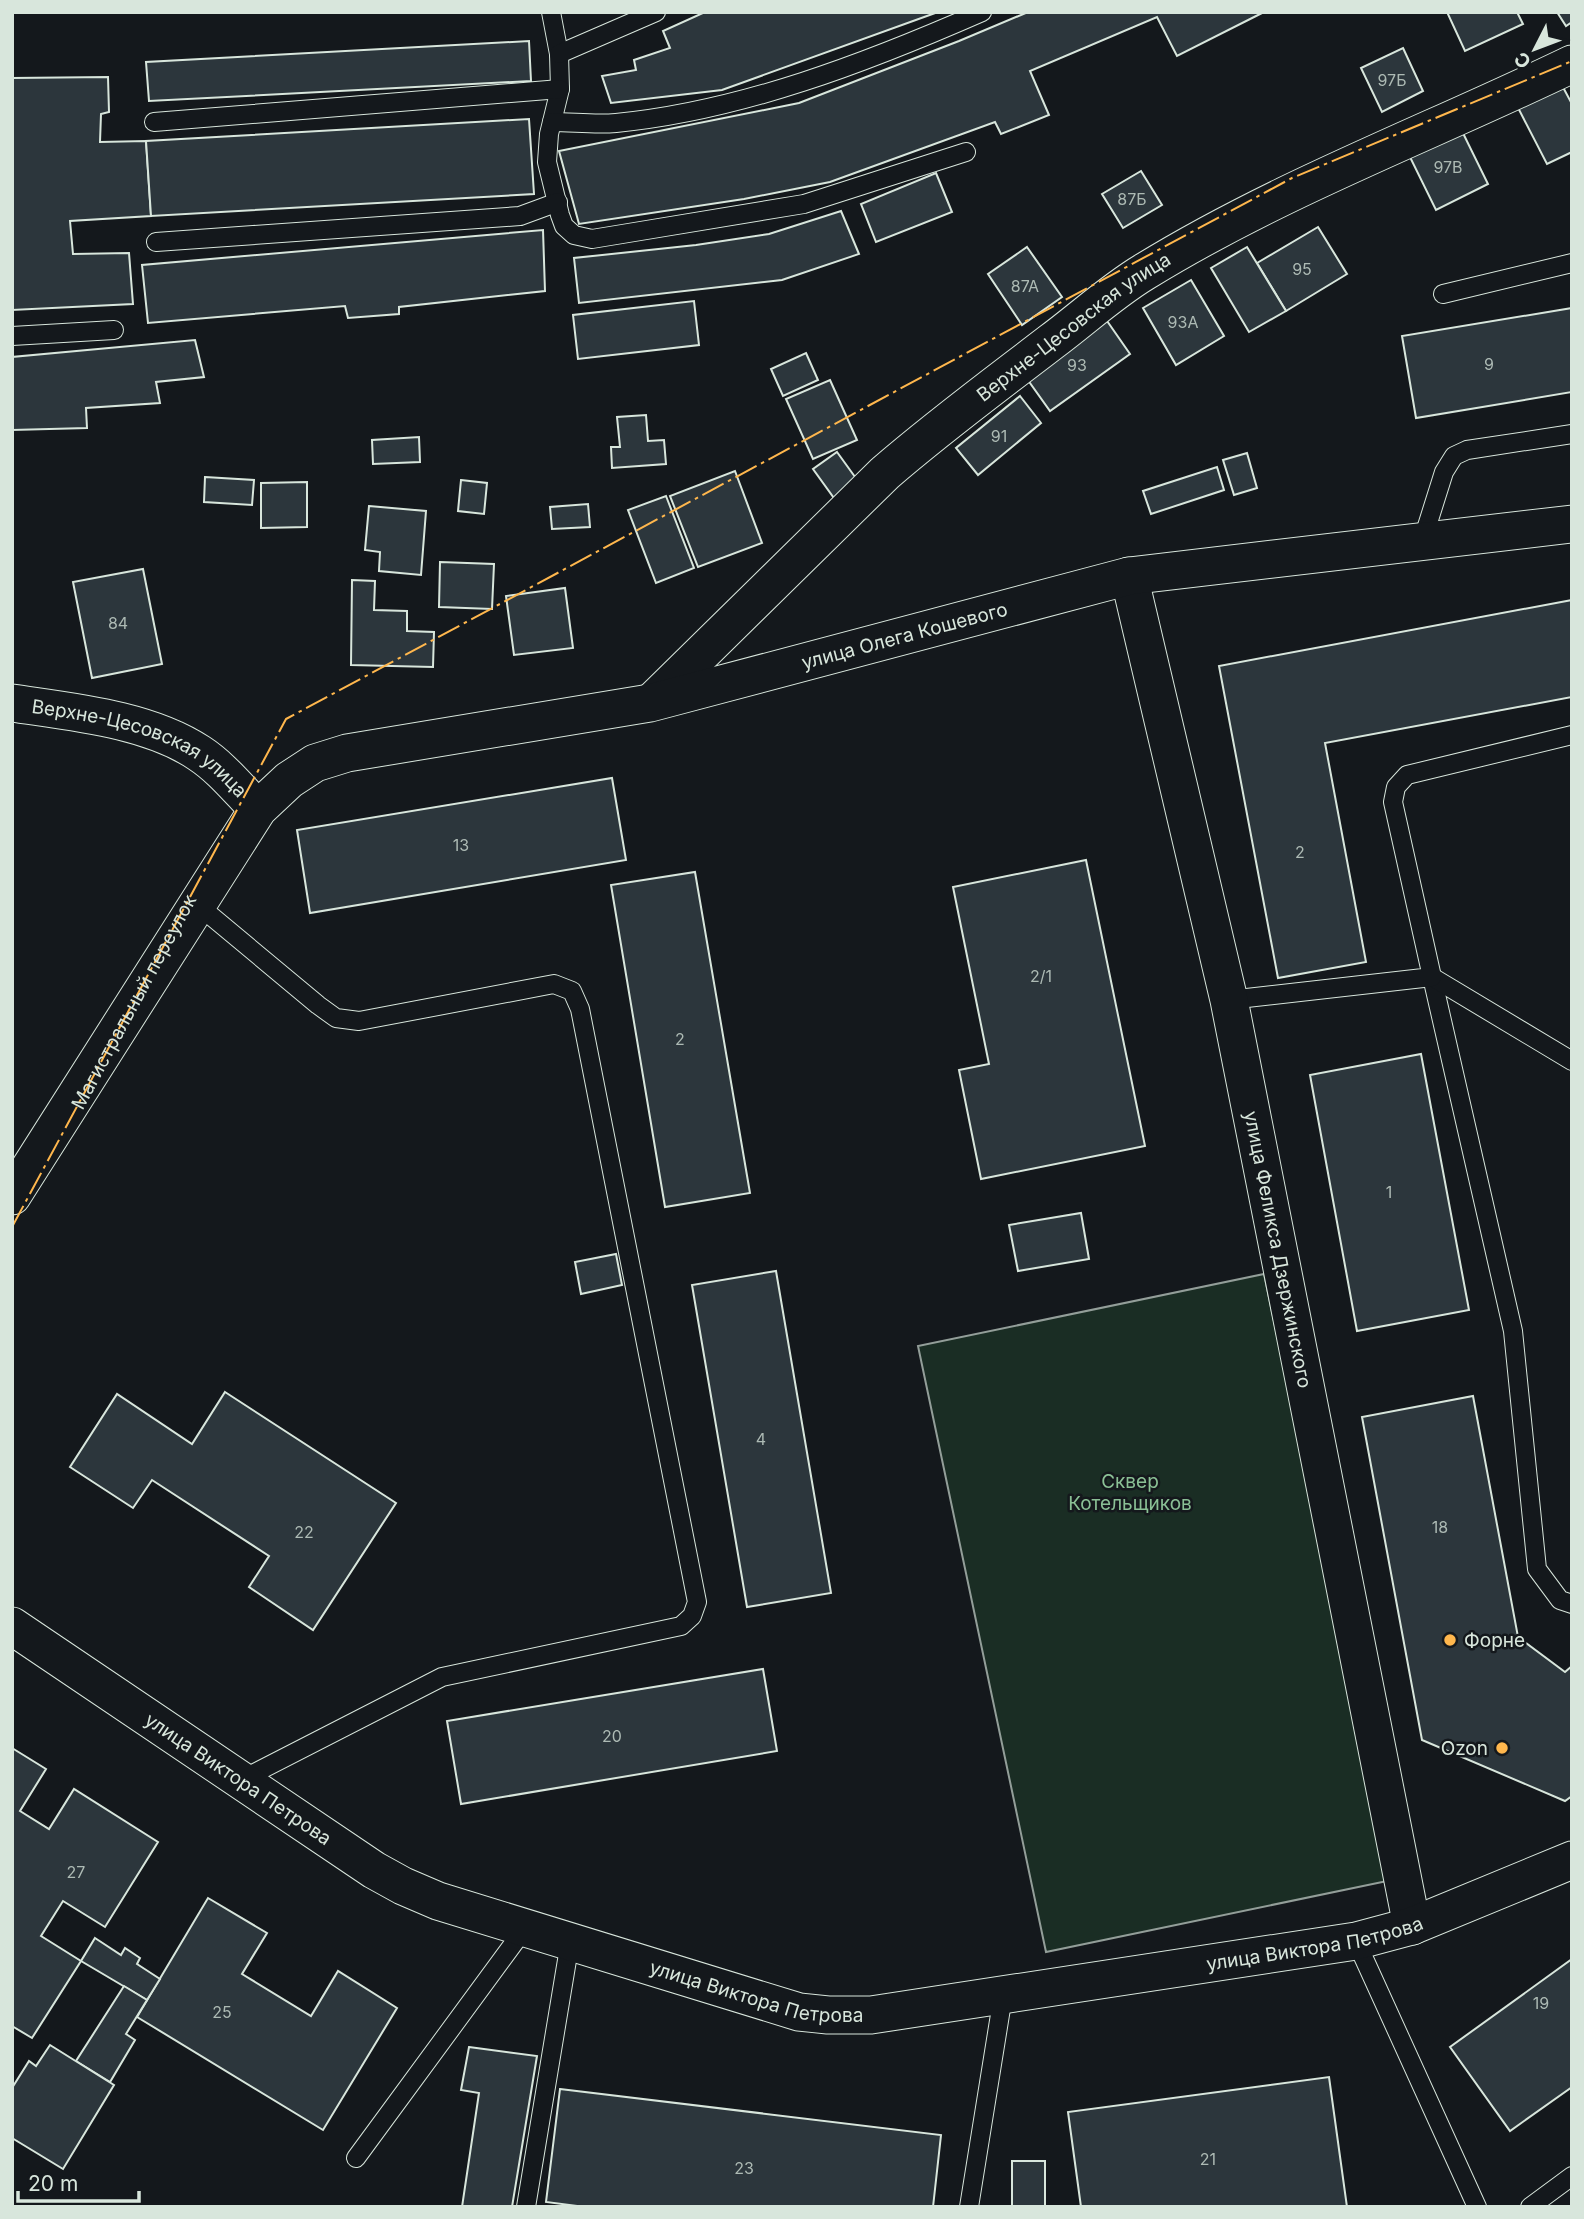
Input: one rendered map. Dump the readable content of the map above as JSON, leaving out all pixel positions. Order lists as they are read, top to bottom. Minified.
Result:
{"streets":{"street":["Верхне-Цесовская улица","улица Олега Кошевого","Магистральный переулок","улица Феликса Дзержинского","улица Виктора Петрова"]},"crossings":[["Верхне-Цесовская улица","улица Олега Кошевого"],["Верхне-Цесовская улица","Магистральный переулок"],["улица Олега Кошевого","Магистральный переулок"],["улица Олега Кошевого","улица Феликса Дзержинского"],["улица Феликса Дзержинского","улица Виктора Петрова"]],"parks":["Сквер Котельщиков"],"places":["Форне","Ozon"],"house_numbers":["97Б","97В","87Б","95","87А","93А","9","93","91","84","13","2","2/1","2","1","4","18","22","20","27","19","25","21","23"],"scale_bar":"20 m","north":"bottom left"}
